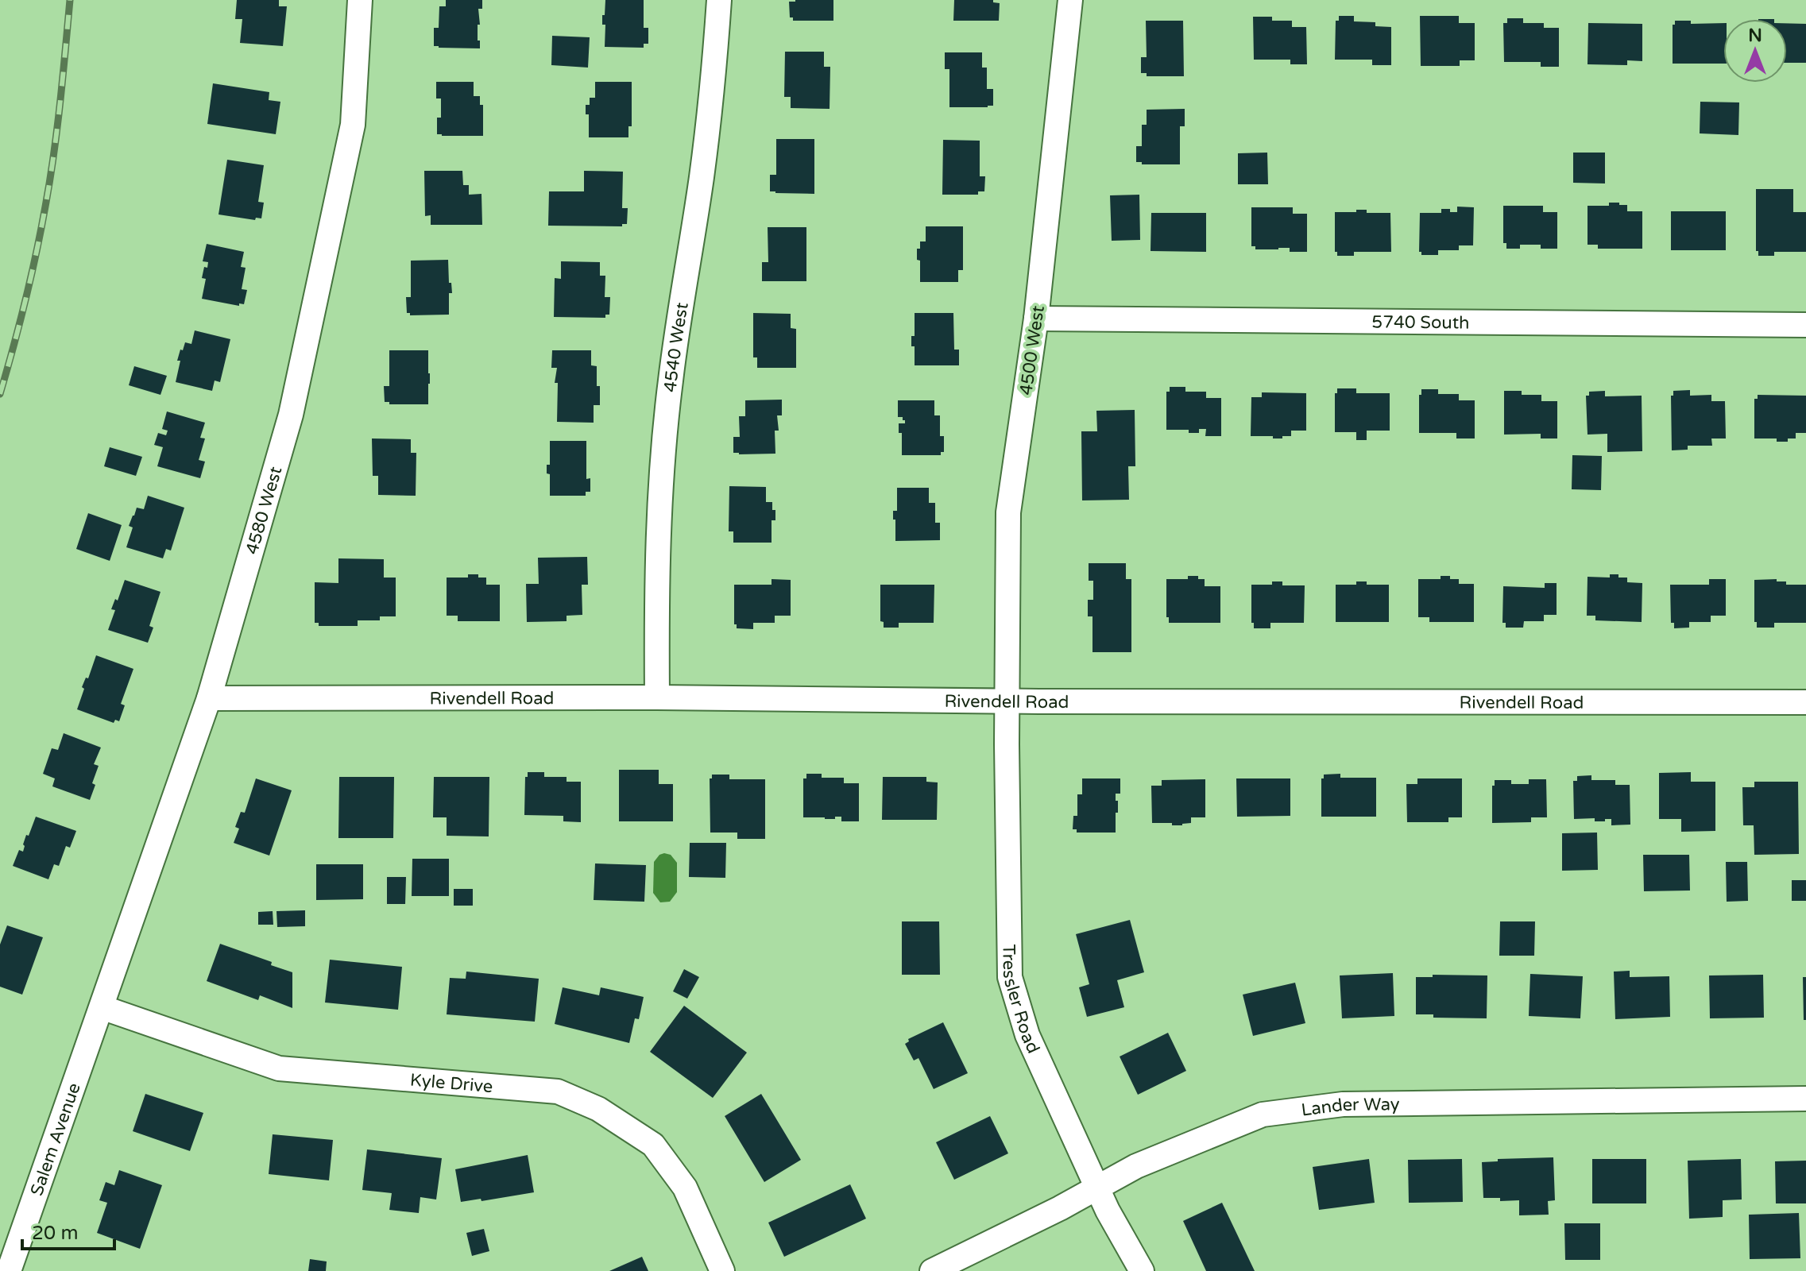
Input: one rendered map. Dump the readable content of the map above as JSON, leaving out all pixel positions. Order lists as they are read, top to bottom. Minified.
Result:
{"streets":{"street":["5740 South","4540 West","4500 West","4580 West","Rivendell Road","Tressler Road","Kyle Drive","Lander Way","Salem Avenue"]},"crossings":[["5740 South","4500 West"],["4540 West","Rivendell Road"],["4500 West","Rivendell Road"],["4500 West","Tressler Road"],["4580 West","Rivendell Road"],["4580 West","Kyle Drive"],["4580 West","Salem Avenue"],["Rivendell Road","Tressler Road"],["Tressler Road","Lander Way"],["Kyle Drive","Salem Avenue"]],"scale_bar":"20 m","north":"top"}
